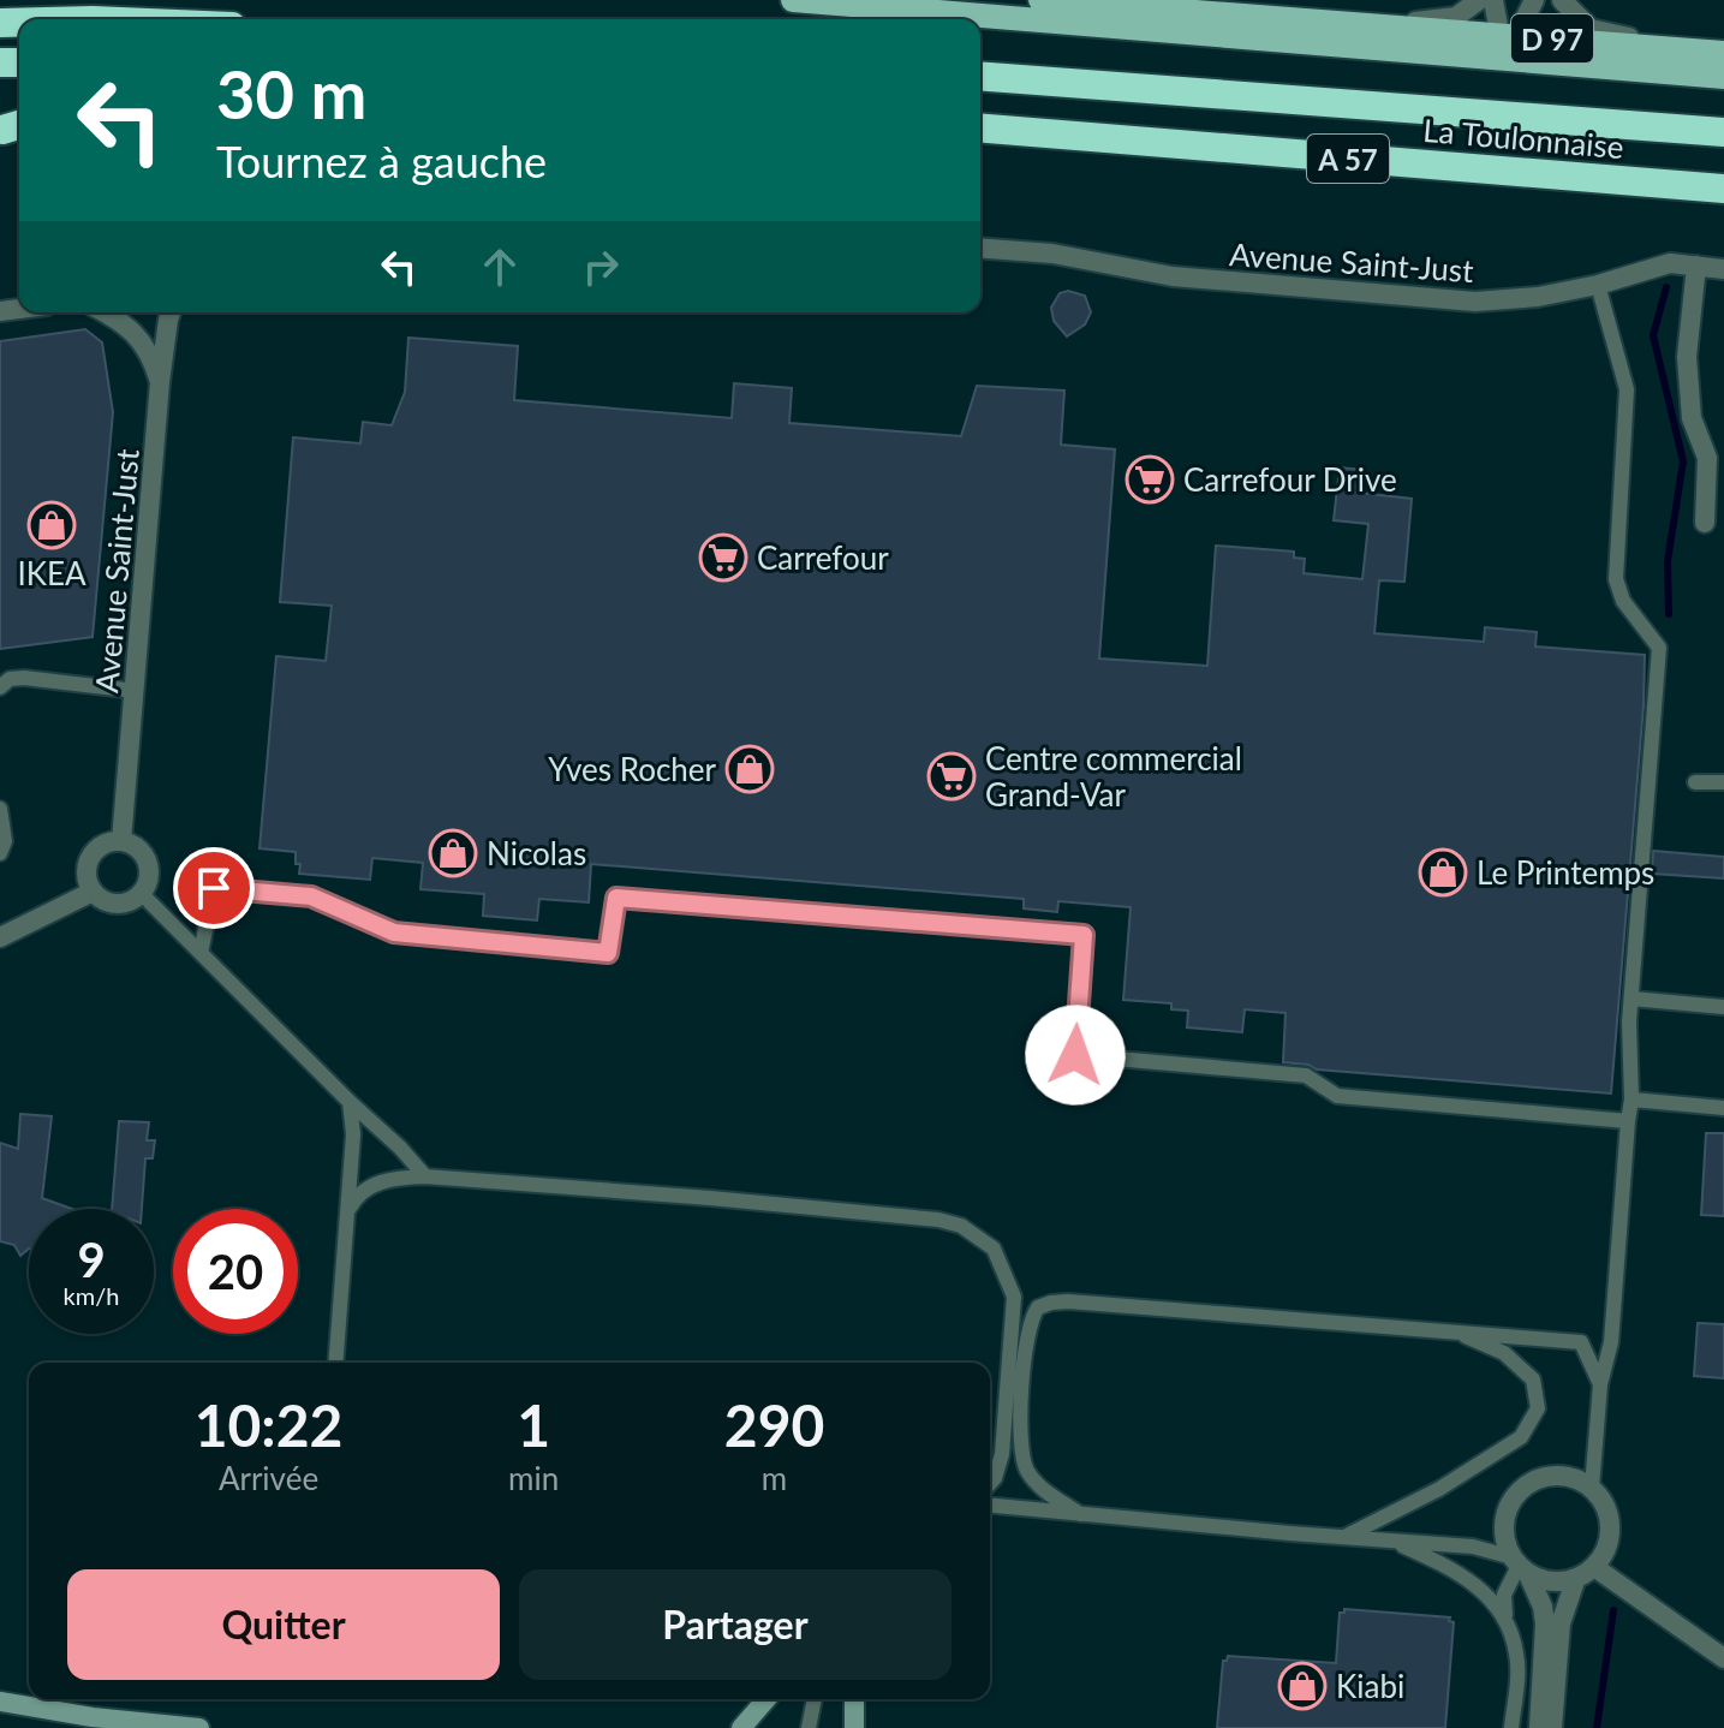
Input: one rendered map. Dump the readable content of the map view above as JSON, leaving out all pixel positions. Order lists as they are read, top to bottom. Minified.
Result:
{"streets":{"highway":["La Toulonnaise","A 57"],"main road":["D 97"],"street":["Avenue Saint-Just"]},"places":{"supermarket":["Carrefour Drive","Carrefour","Centre commercial Grand-Var"],"shop":["IKEA","Yves Rocher","Nicolas","Le Printemps","Kiabi"]},"page":{"turn":["30 m","Tournez à gauche"],"speed":"9 km/h","limit":"20","eta":["10:22","Arrivée","1","min","290","m"],"buttons":["Quitter","Partager"]}}
